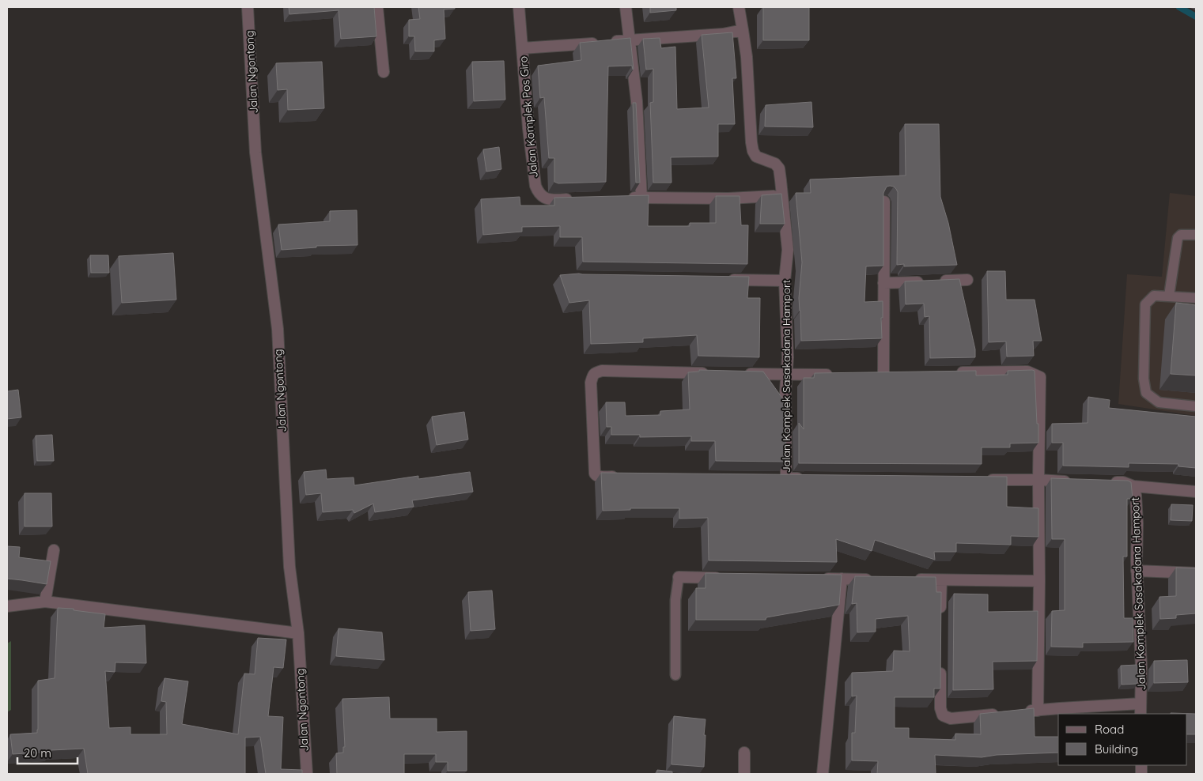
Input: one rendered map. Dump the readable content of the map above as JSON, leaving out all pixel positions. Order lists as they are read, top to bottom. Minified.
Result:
{"streets":{"street":["Jalan Ngontong","Jalan Komplek Pos Giro","Jalan Komplek Sasakadana Hamport"]},"legend":["Road","Building"],"scale_bar":"20 m"}
